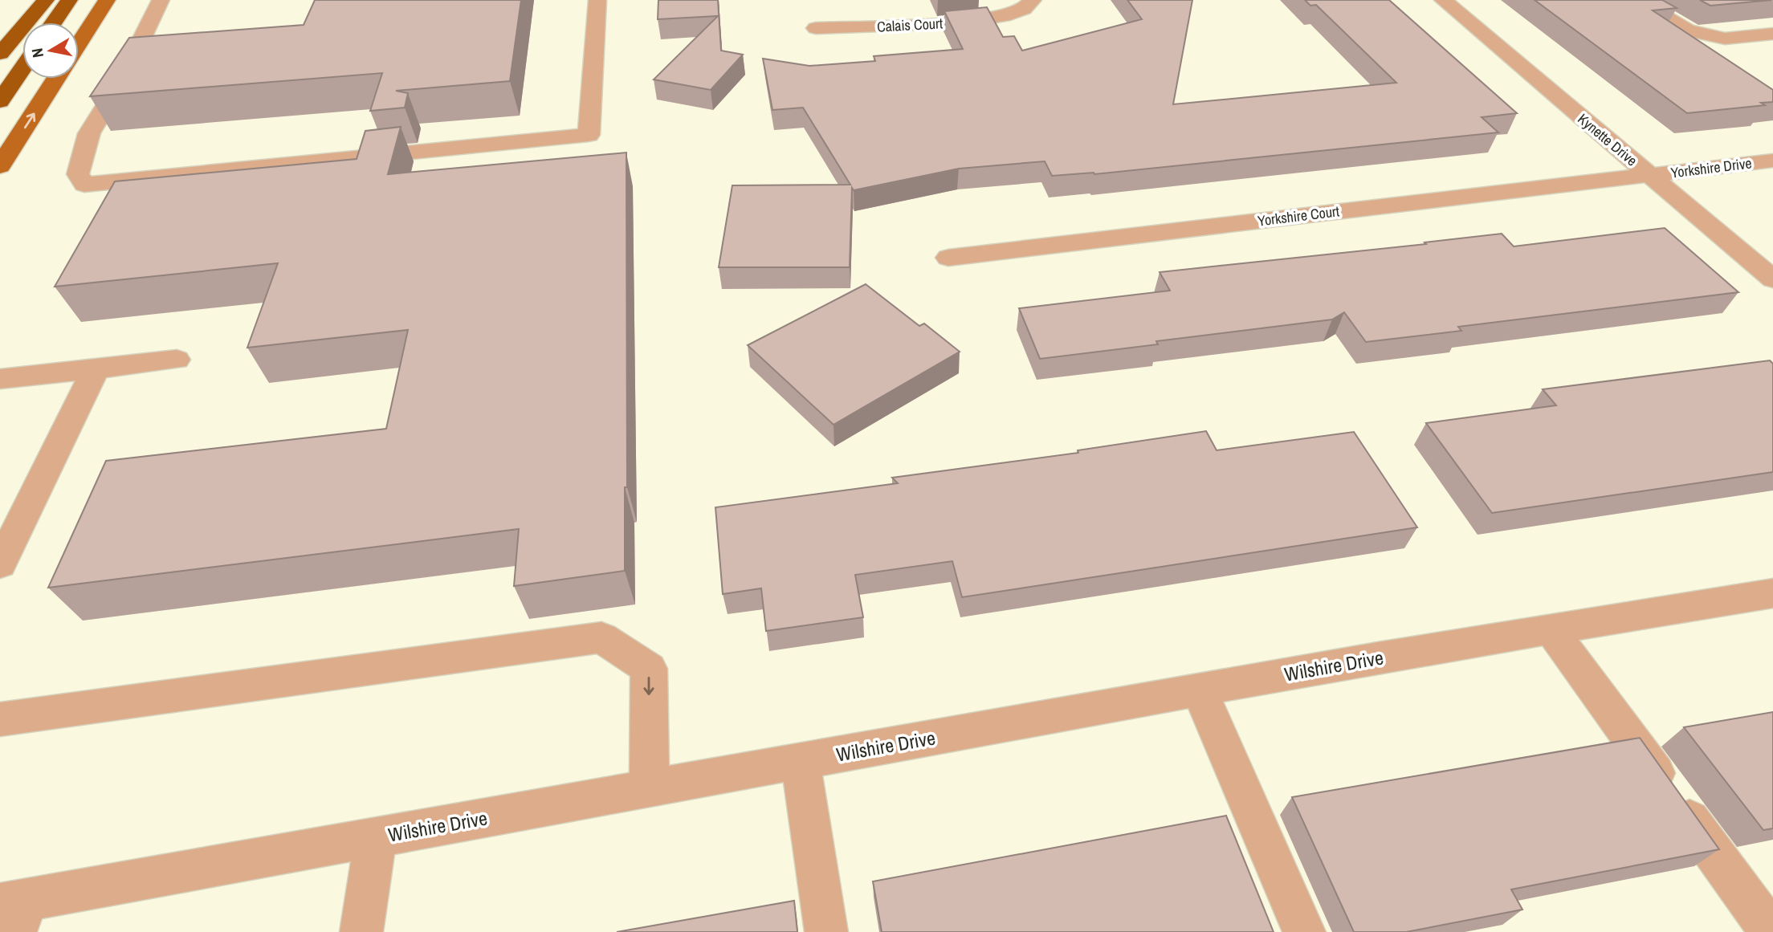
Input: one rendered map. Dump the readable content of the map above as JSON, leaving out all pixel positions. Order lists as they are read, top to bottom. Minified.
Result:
{"streets":{"street":["Calais Court","Kynette Drive","Yorkshire Drive","Yorkshire Court","Wilshire Drive"]},"crossings":[["Kynette Drive","Yorkshire Drive"],["Kynette Drive","Yorkshire Court"],["Yorkshire Drive","Yorkshire Court"]],"north":"left"}
